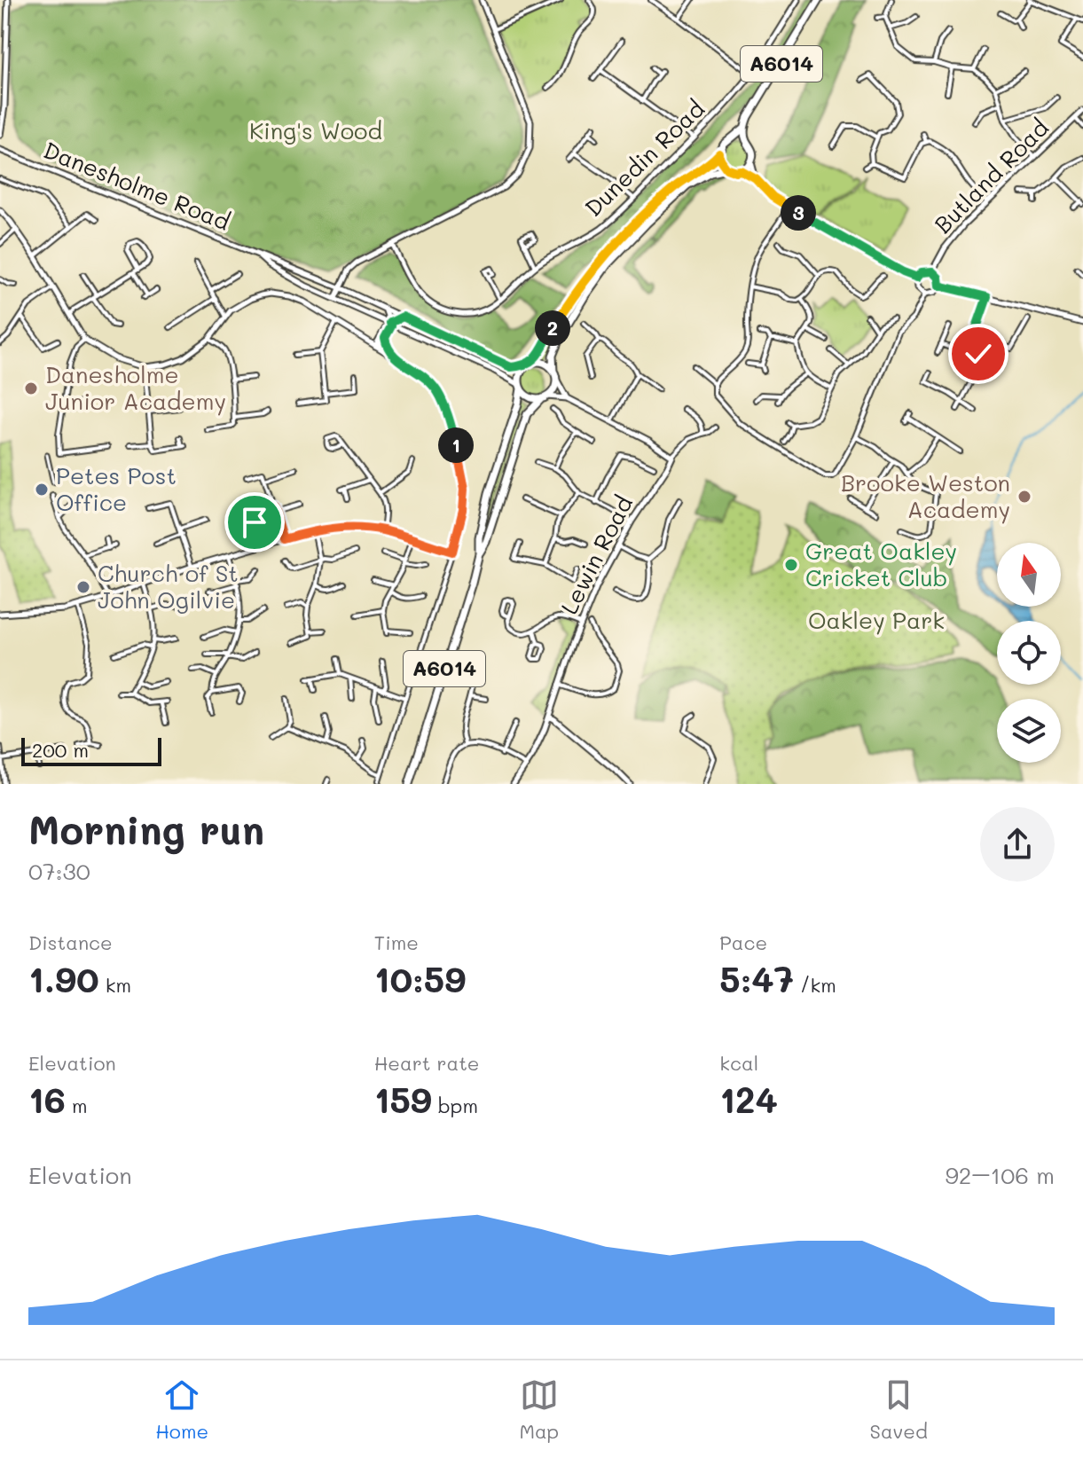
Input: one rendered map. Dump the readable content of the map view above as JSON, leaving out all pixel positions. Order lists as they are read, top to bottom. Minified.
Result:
{"streets":{"main road":["A6014"],"street":["Dunedin Road","Butland Road","Danesholme Road","Lewin Road"]},"crossings":[["A6014","Danesholme Road"]],"parks":["King's Wood","Oakley Park"],"places":["Danesholme Junior Academy","Petes Post Office","Brooke Weston Academy","Great Oakley Cricket Club","Church of St John Ogilvie"],"scale_bar":"200 m","north":"top","page":{"pins":["3","2","1"],"scale":"200 m","heading":["Morning run","07:30"],"stats":[["Distance","1.90 km"],["Time","10:59"],["Pace","5:47 /km"],["Elevation","16 m"],["Heart rate","159 bpm"],["kcal","124"]],"chart":["Elevation","92–106 m"],"tabs":["Home","Map","Saved"]}}
